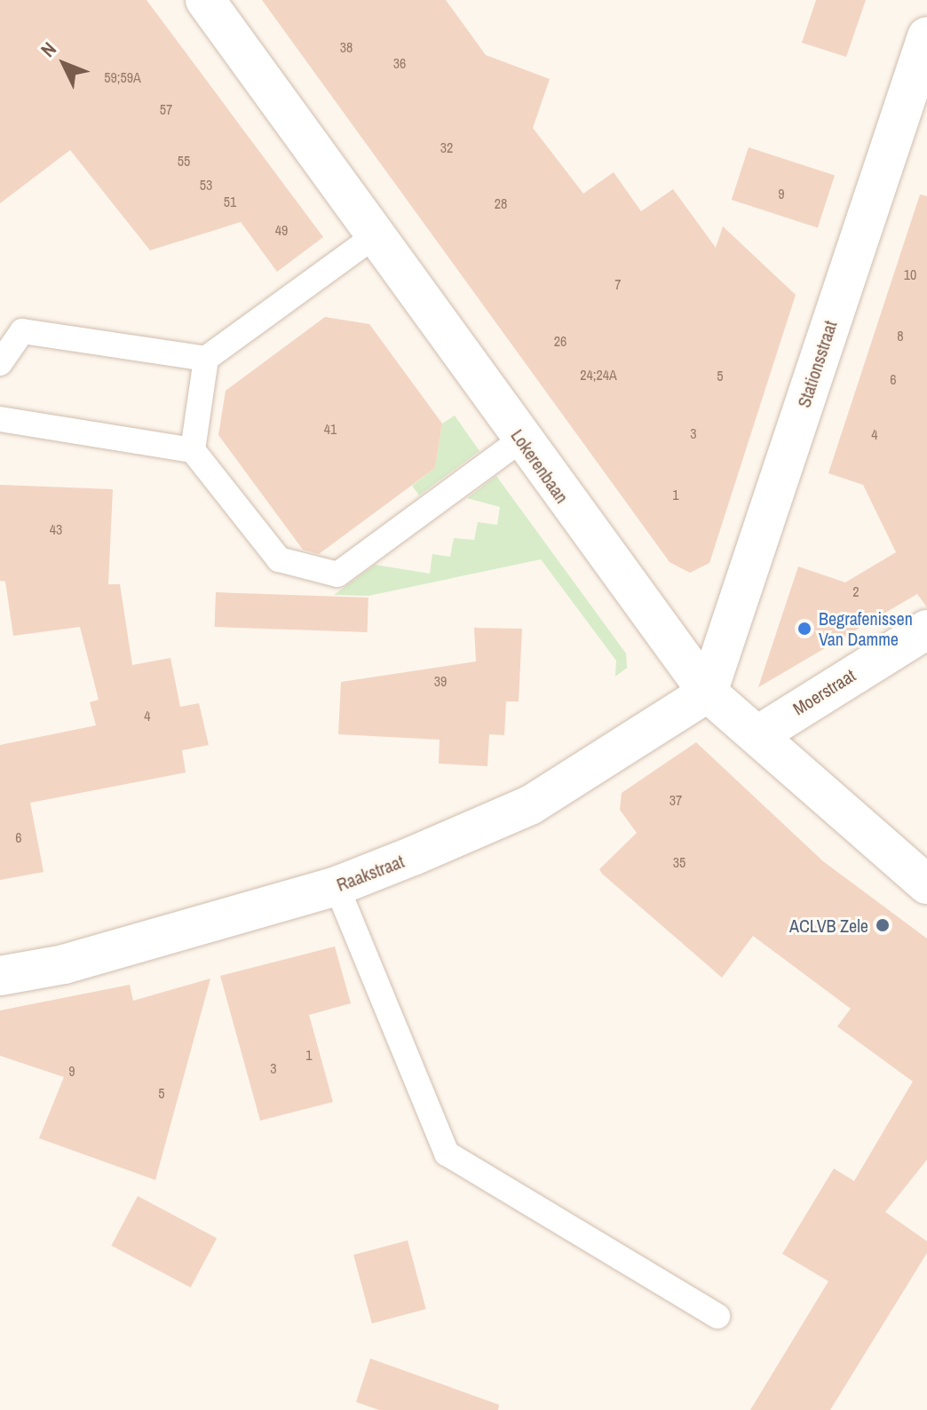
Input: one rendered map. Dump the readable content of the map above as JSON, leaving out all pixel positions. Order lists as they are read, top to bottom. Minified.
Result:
{"streets":{"street":["Stationsstraat","Lokerenbaan","Moerstraat","Raakstraat"]},"crossings":[["Stationsstraat","Lokerenbaan"],["Stationsstraat","Raakstraat"],["Lokerenbaan","Moerstraat"],["Lokerenbaan","Raakstraat"]],"places":["Begrafenissen Van Damme","ACLVB Zele"],"house_numbers":["38","36","59;59A","57","32","55","53","9","51","28","49","10","7","8","26","24;24A","5","6","41","3","4","1","43","2","39","4","37","6","35","1","3","9","5"],"north":"top left"}
